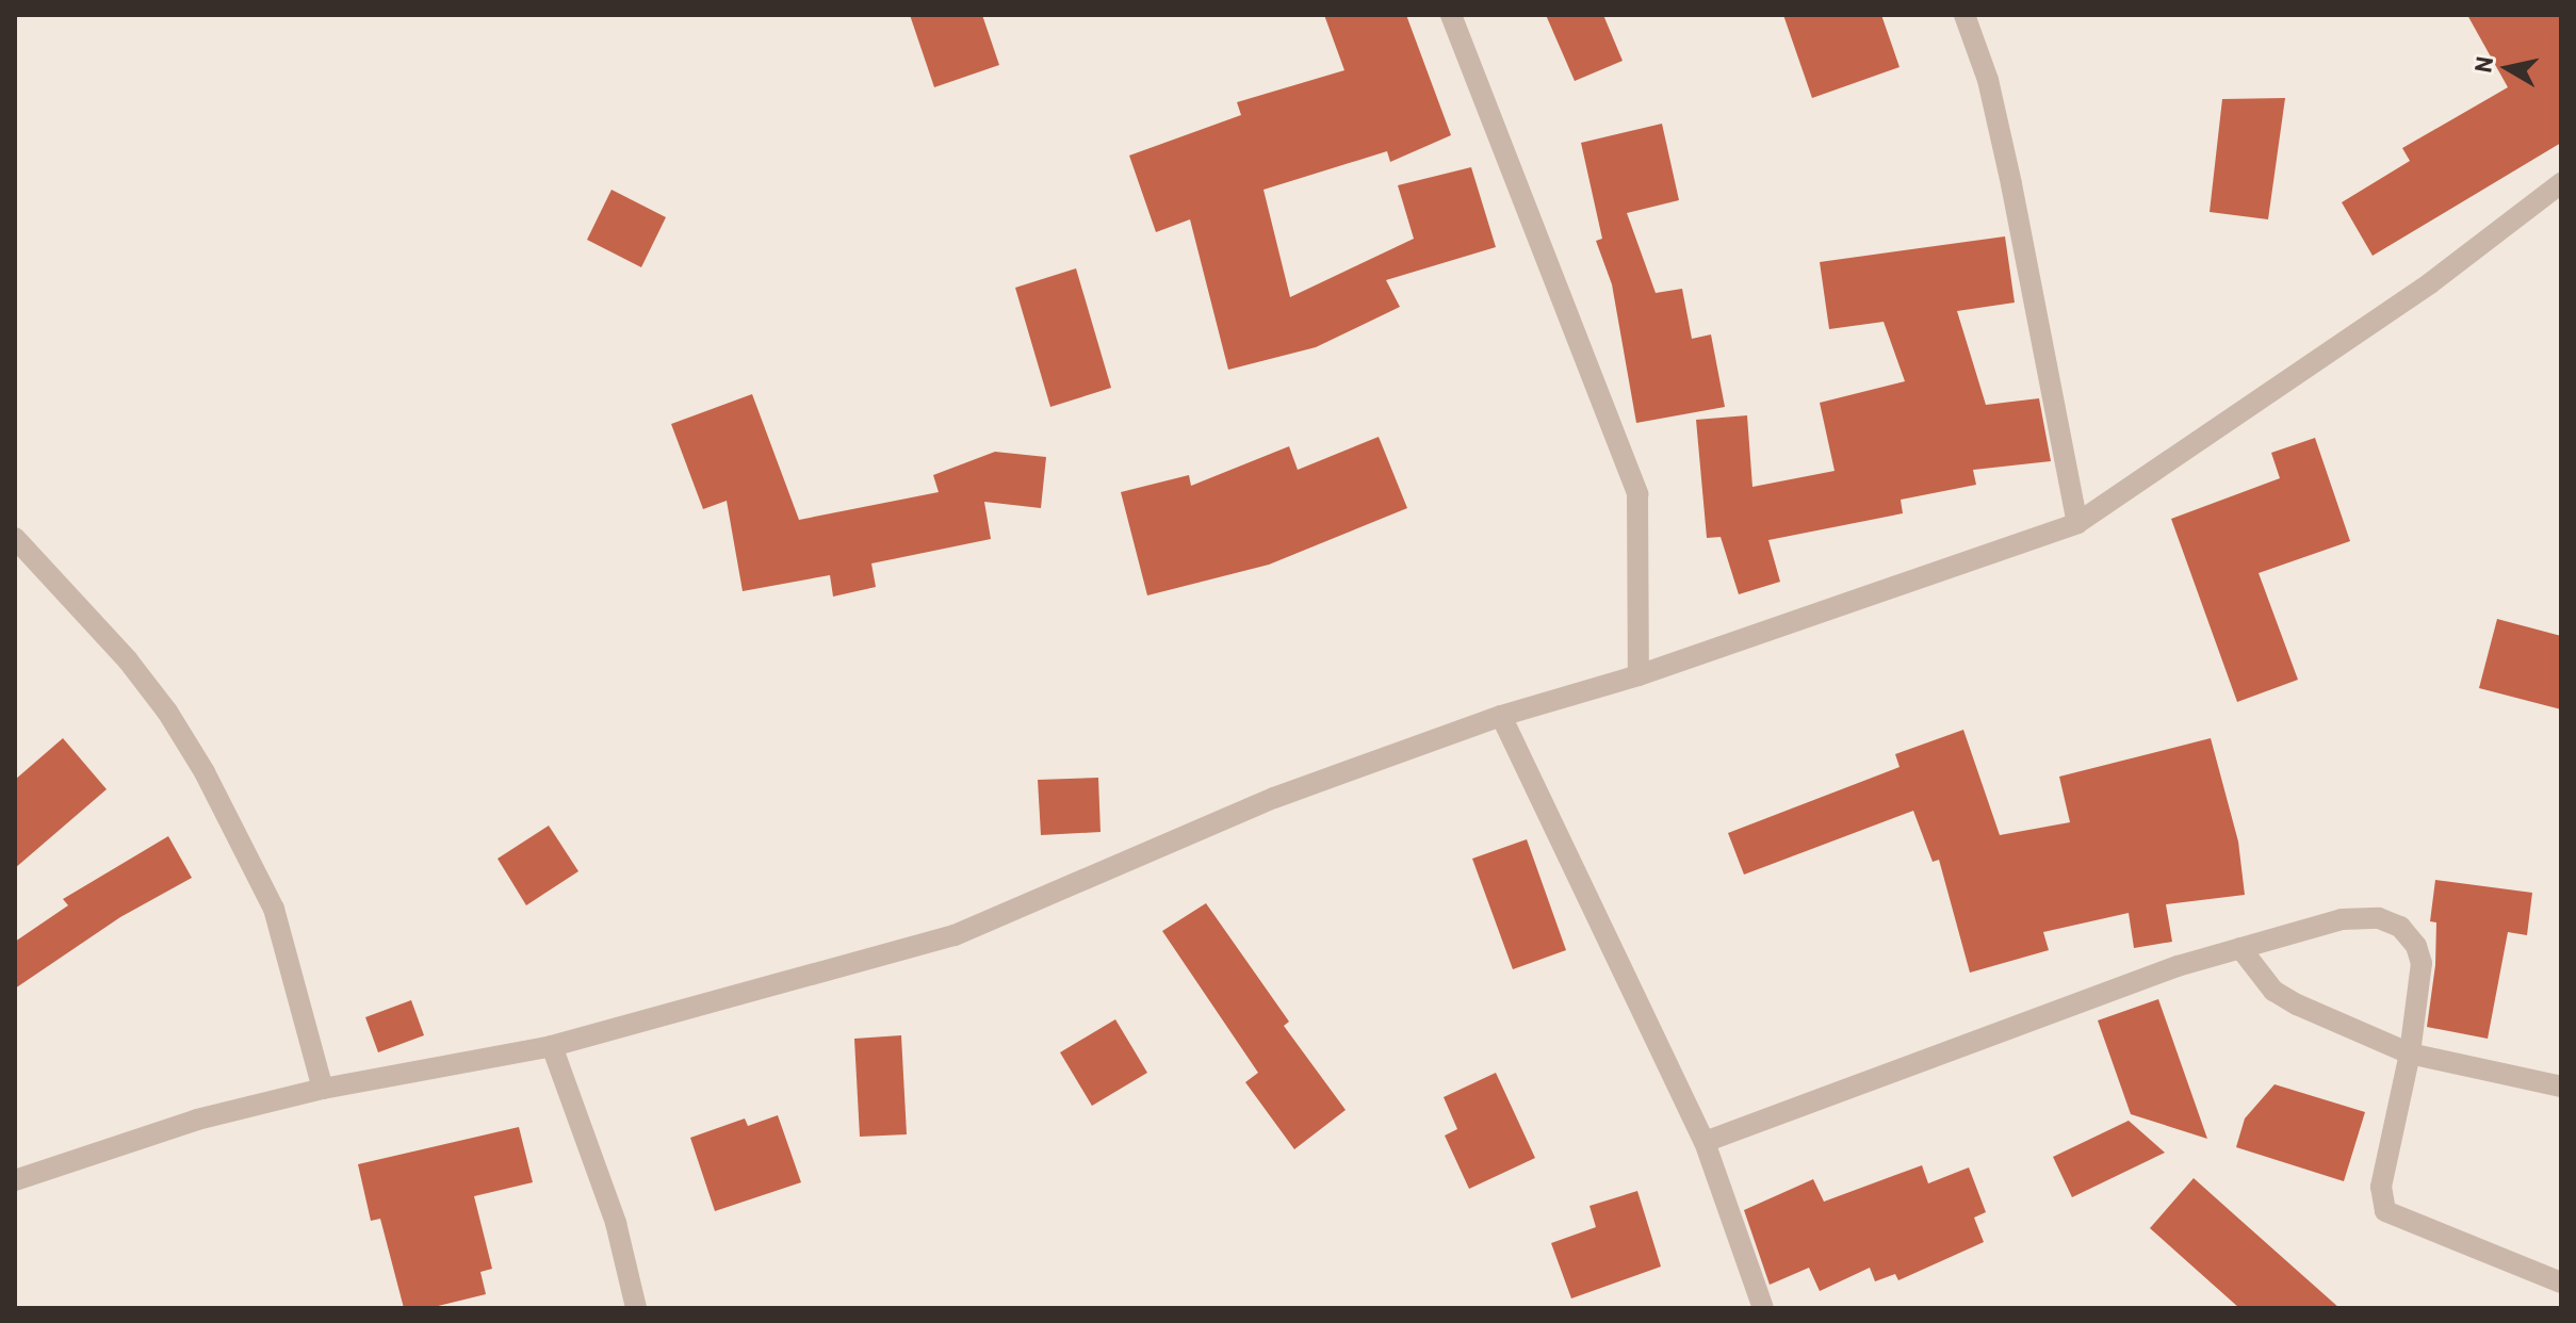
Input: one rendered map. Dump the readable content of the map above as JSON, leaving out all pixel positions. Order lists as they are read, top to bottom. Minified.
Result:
{"north":"left"}
